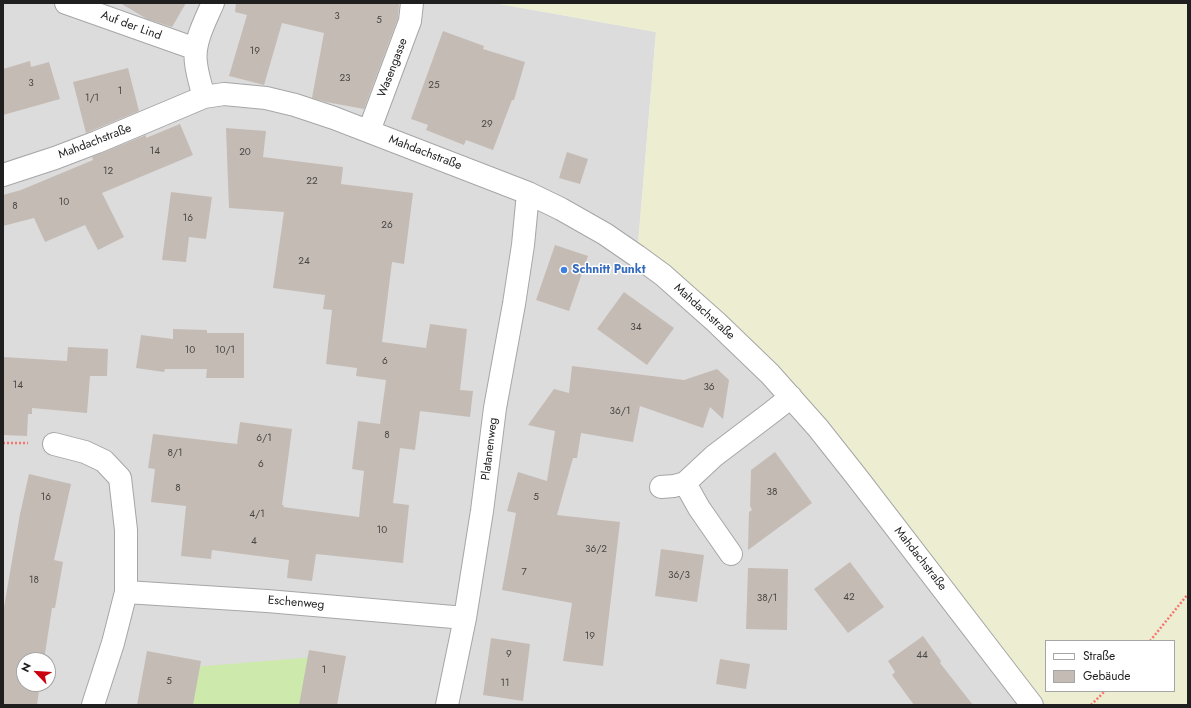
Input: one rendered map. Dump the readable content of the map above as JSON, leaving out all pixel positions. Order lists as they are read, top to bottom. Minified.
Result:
{"streets":{"street":["Auf der Lind","Wasengasse","Mahdachstraße","Platanenweg","Eschenweg"]},"crossings":[["Wasengasse","Mahdachstraße"],["Mahdachstraße","Platanenweg"],["Platanenweg","Eschenweg"]],"places":["Schnitt Punkt"],"house_numbers":["3","5","19","23","3","25","1","1/1","29","14","20","12","22","10","8","16","26","24","34","10","10/1","6","14","36","36/1","8","6/1","8/1","6","8","38","16","5","4/1","10","4","36/2","7","36/3","18","42","38/1","19","9","44","1","5","11"],"legend":["Straße","Gebäude"],"north":"top left"}
